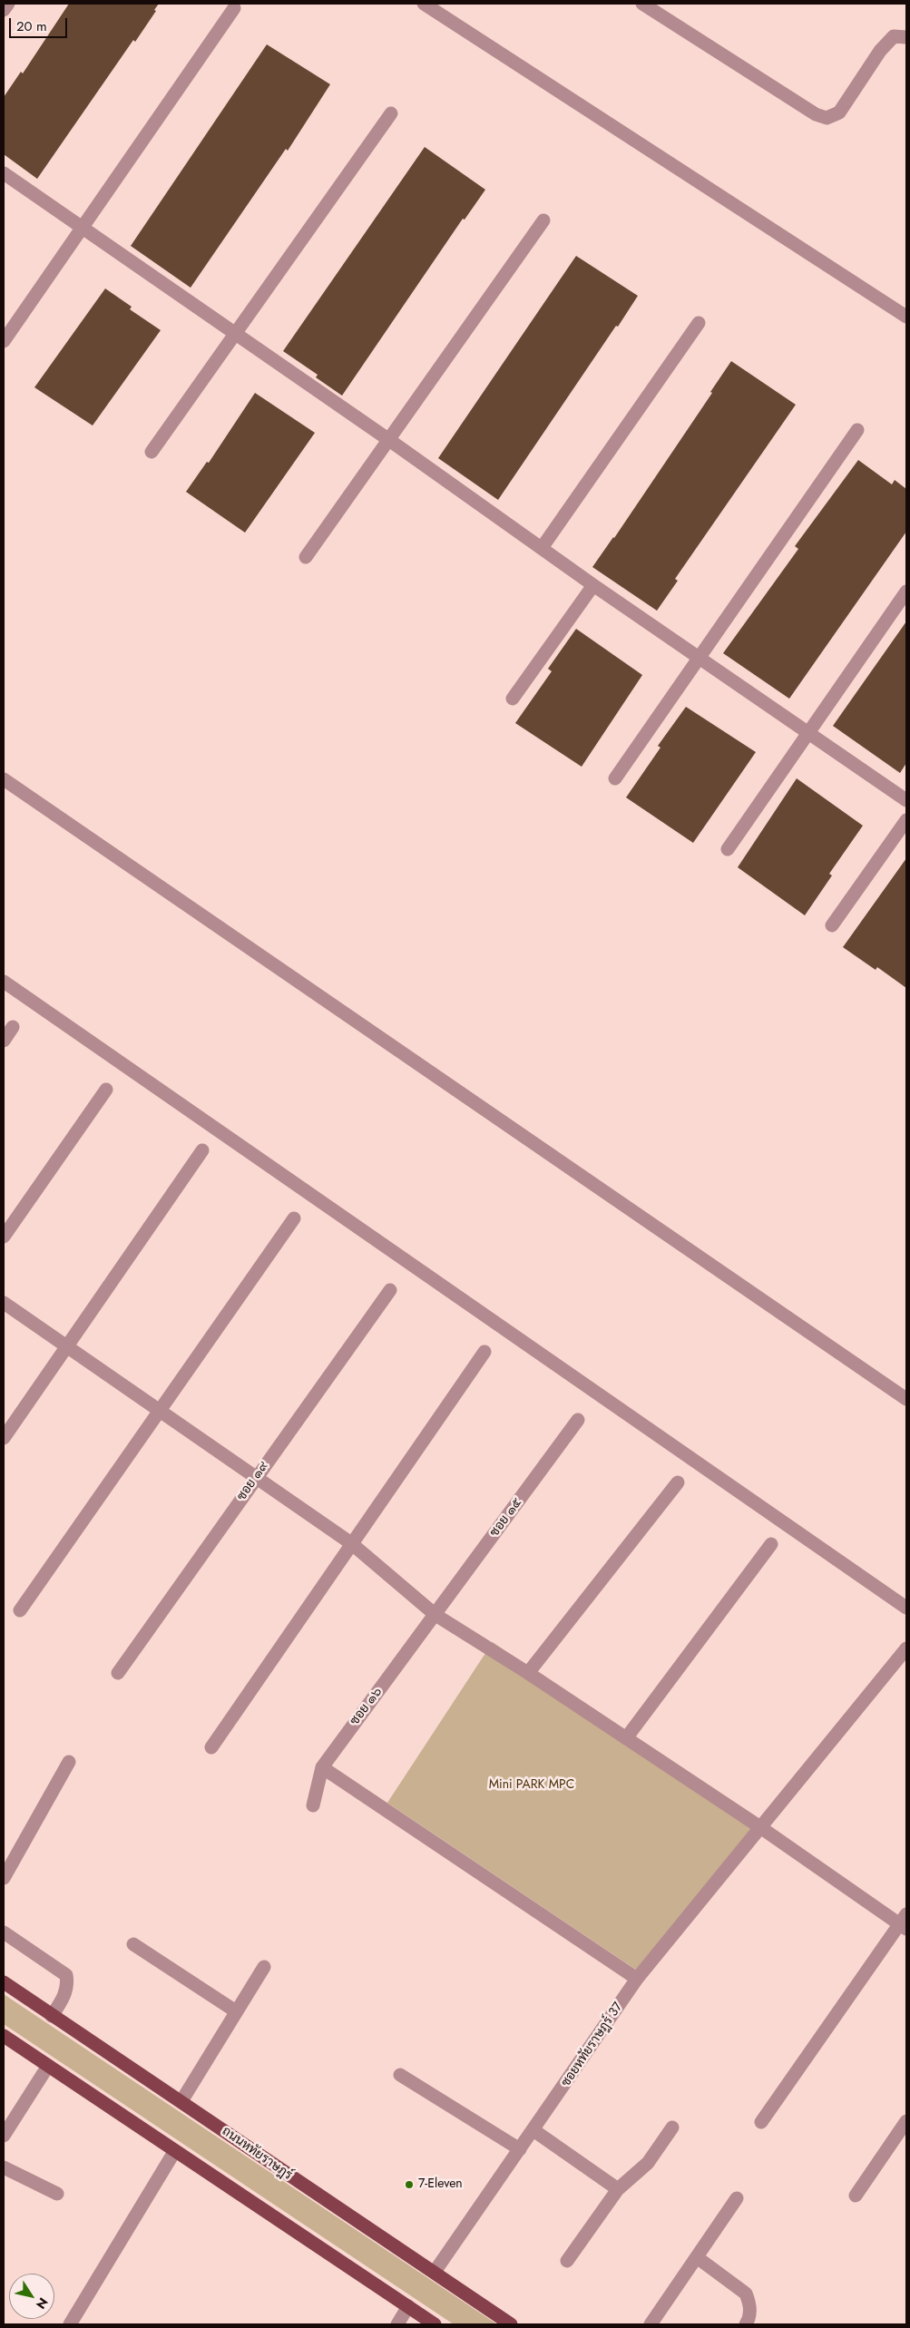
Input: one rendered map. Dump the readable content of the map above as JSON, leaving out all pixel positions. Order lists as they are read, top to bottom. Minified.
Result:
{"streets":{"main road":["ถนนหทัยราษฎร์"],"street":["ซอย ๑๙","ซอย ๑๕","ซอย ๑๖","ซอยหทัยราษฎร์ 37"]},"crossings":[["ซอย ๑๕","ซอย ๑๖"],["ซอยหทัยราษฎร์ 37","ถนนหทัยราษฎร์"]],"parks":["Mini PARK MPC"],"places":["7-Eleven"],"scale_bar":"20 m","north":"bottom right"}
